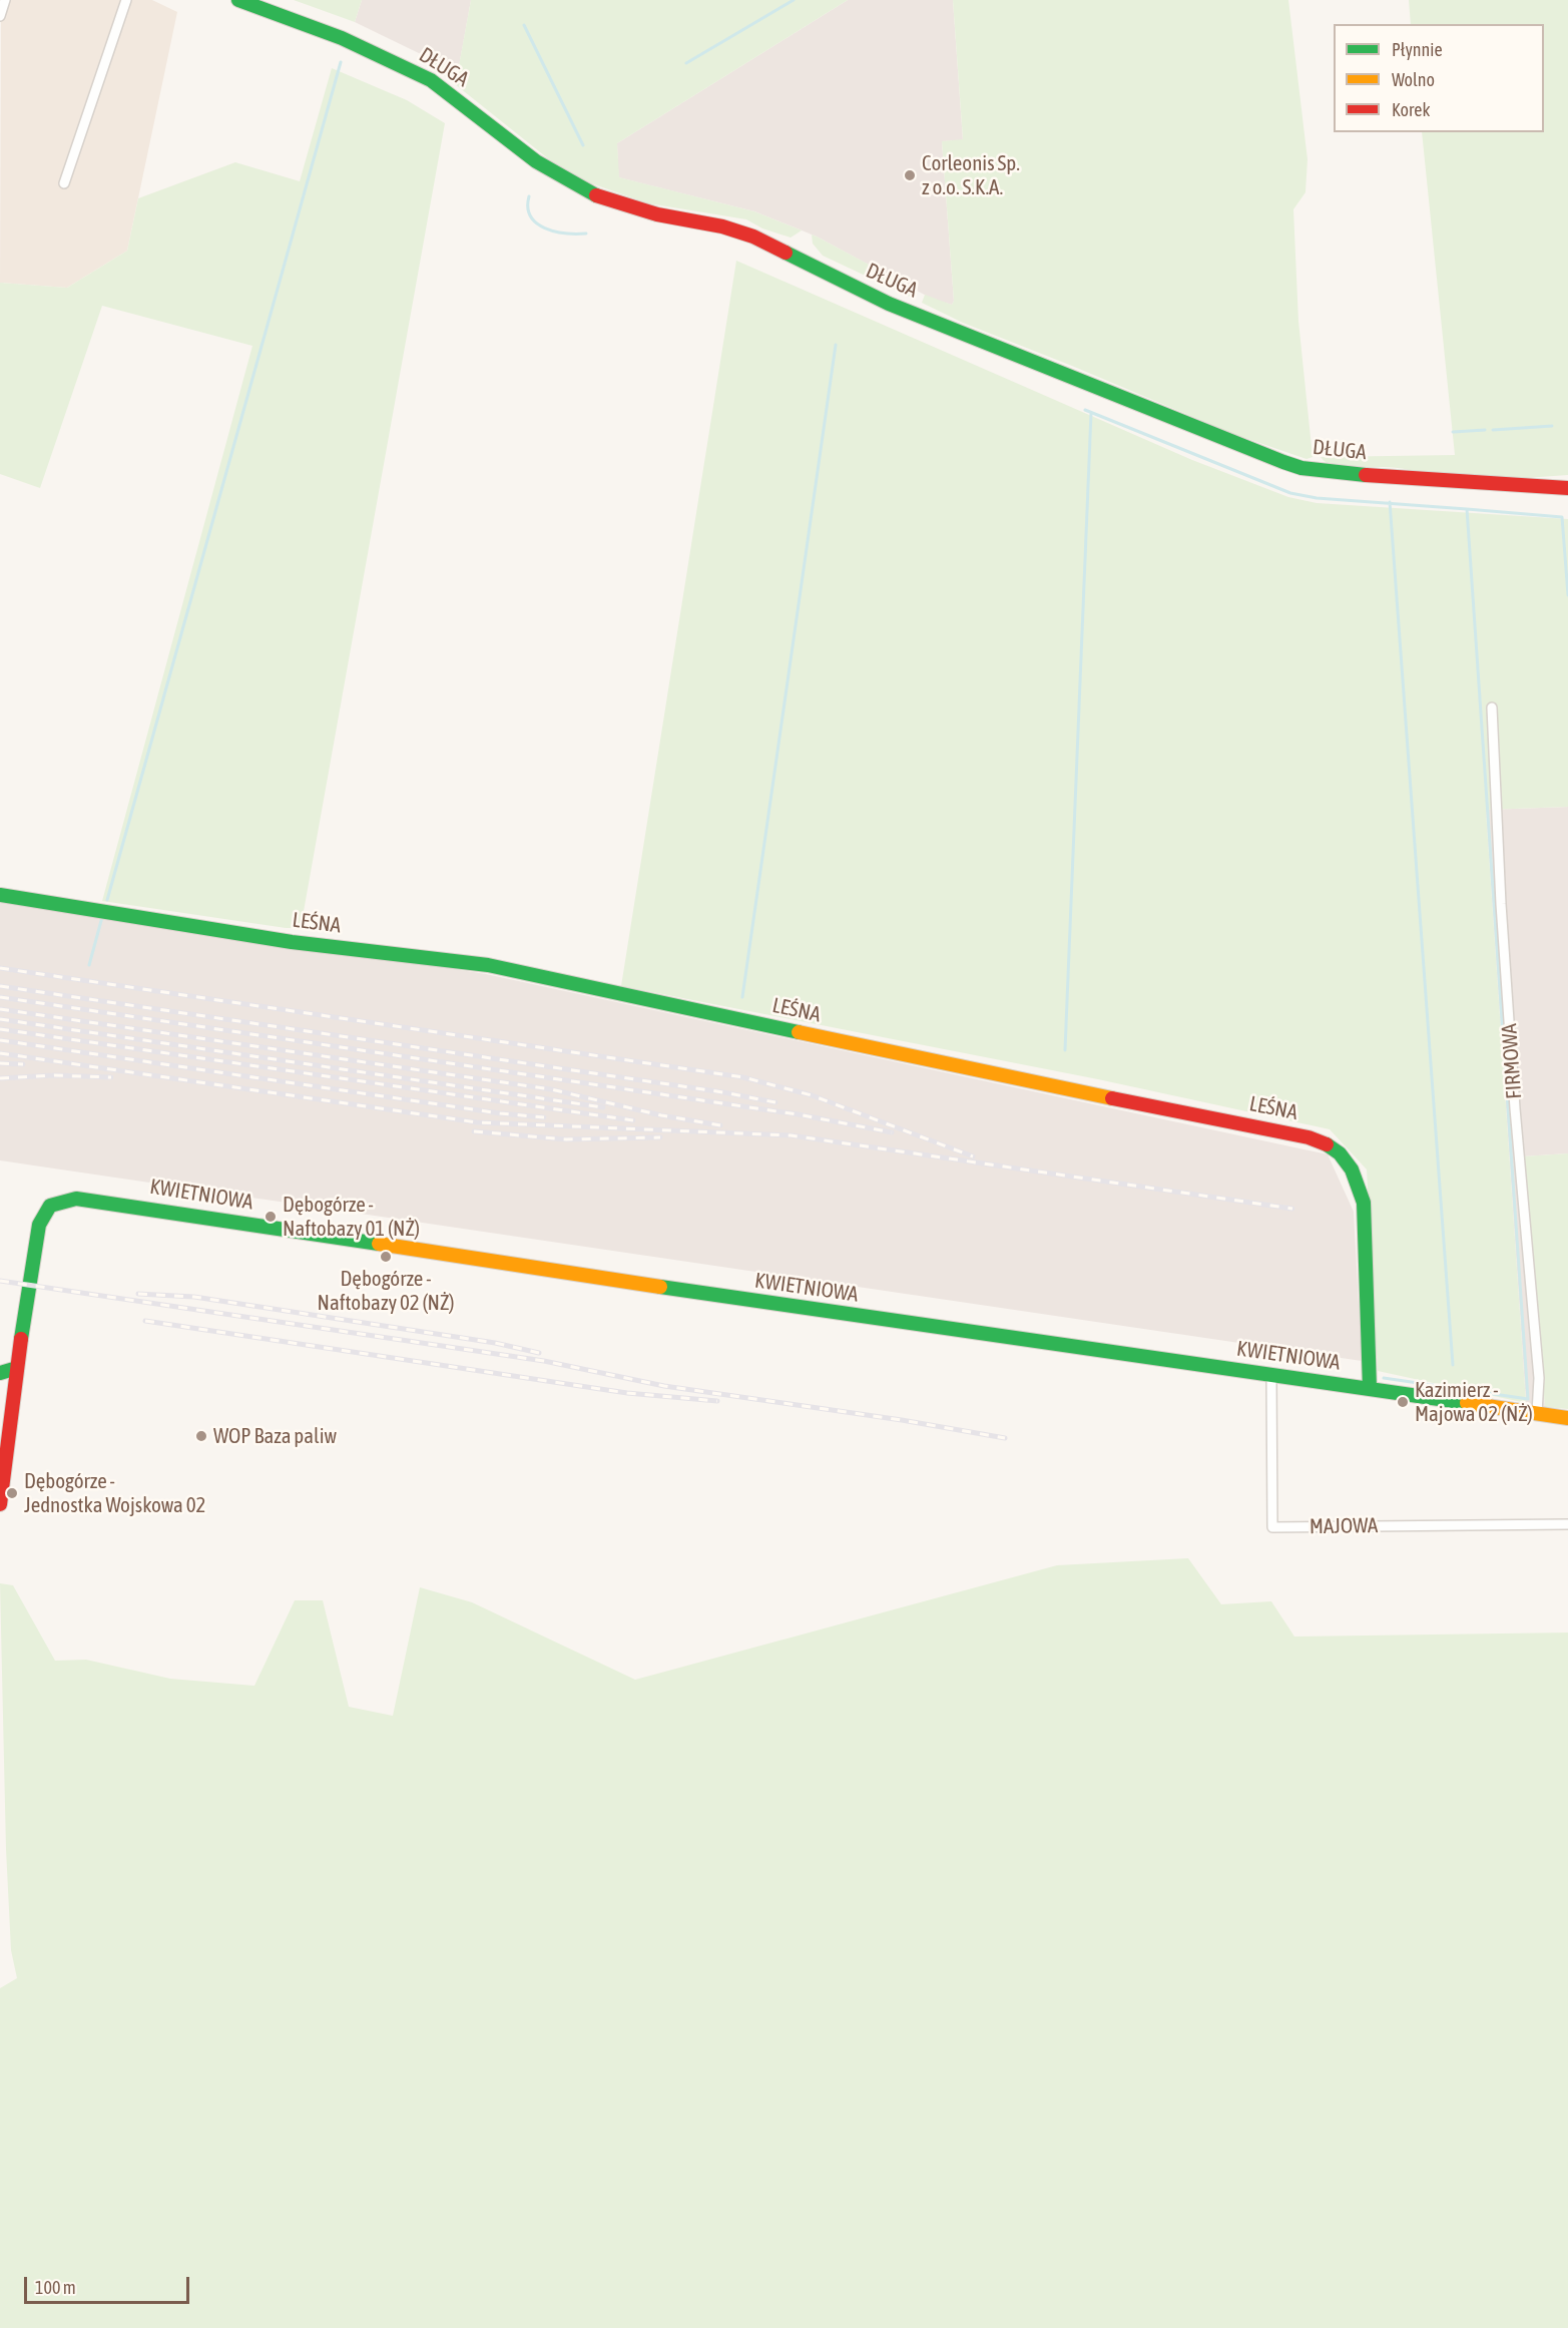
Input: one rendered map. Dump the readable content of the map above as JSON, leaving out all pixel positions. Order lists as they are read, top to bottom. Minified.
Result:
{"streets":{"street":["DŁUGA","LEŚNA","FIRMOWA","KWIETNIOWA","MAJOWA"]},"crossings":[["LEŚNA","KWIETNIOWA"],["FIRMOWA","KWIETNIOWA"],["KWIETNIOWA","MAJOWA"]],"places":["Corleonis Sp. z o.o. S.K.A.","Dębogórze - Naftobazy 01 (NŻ)","Dębogórze - Naftobazy 02 (NŻ)","Kazimierz - Majowa 02 (NŻ)","WOP Baza paliw","Dębogórze - Jednostka Wojskowa 02"],"legend":["Płynnie","Wolno","Korek"],"scale_bar":"100 m"}
